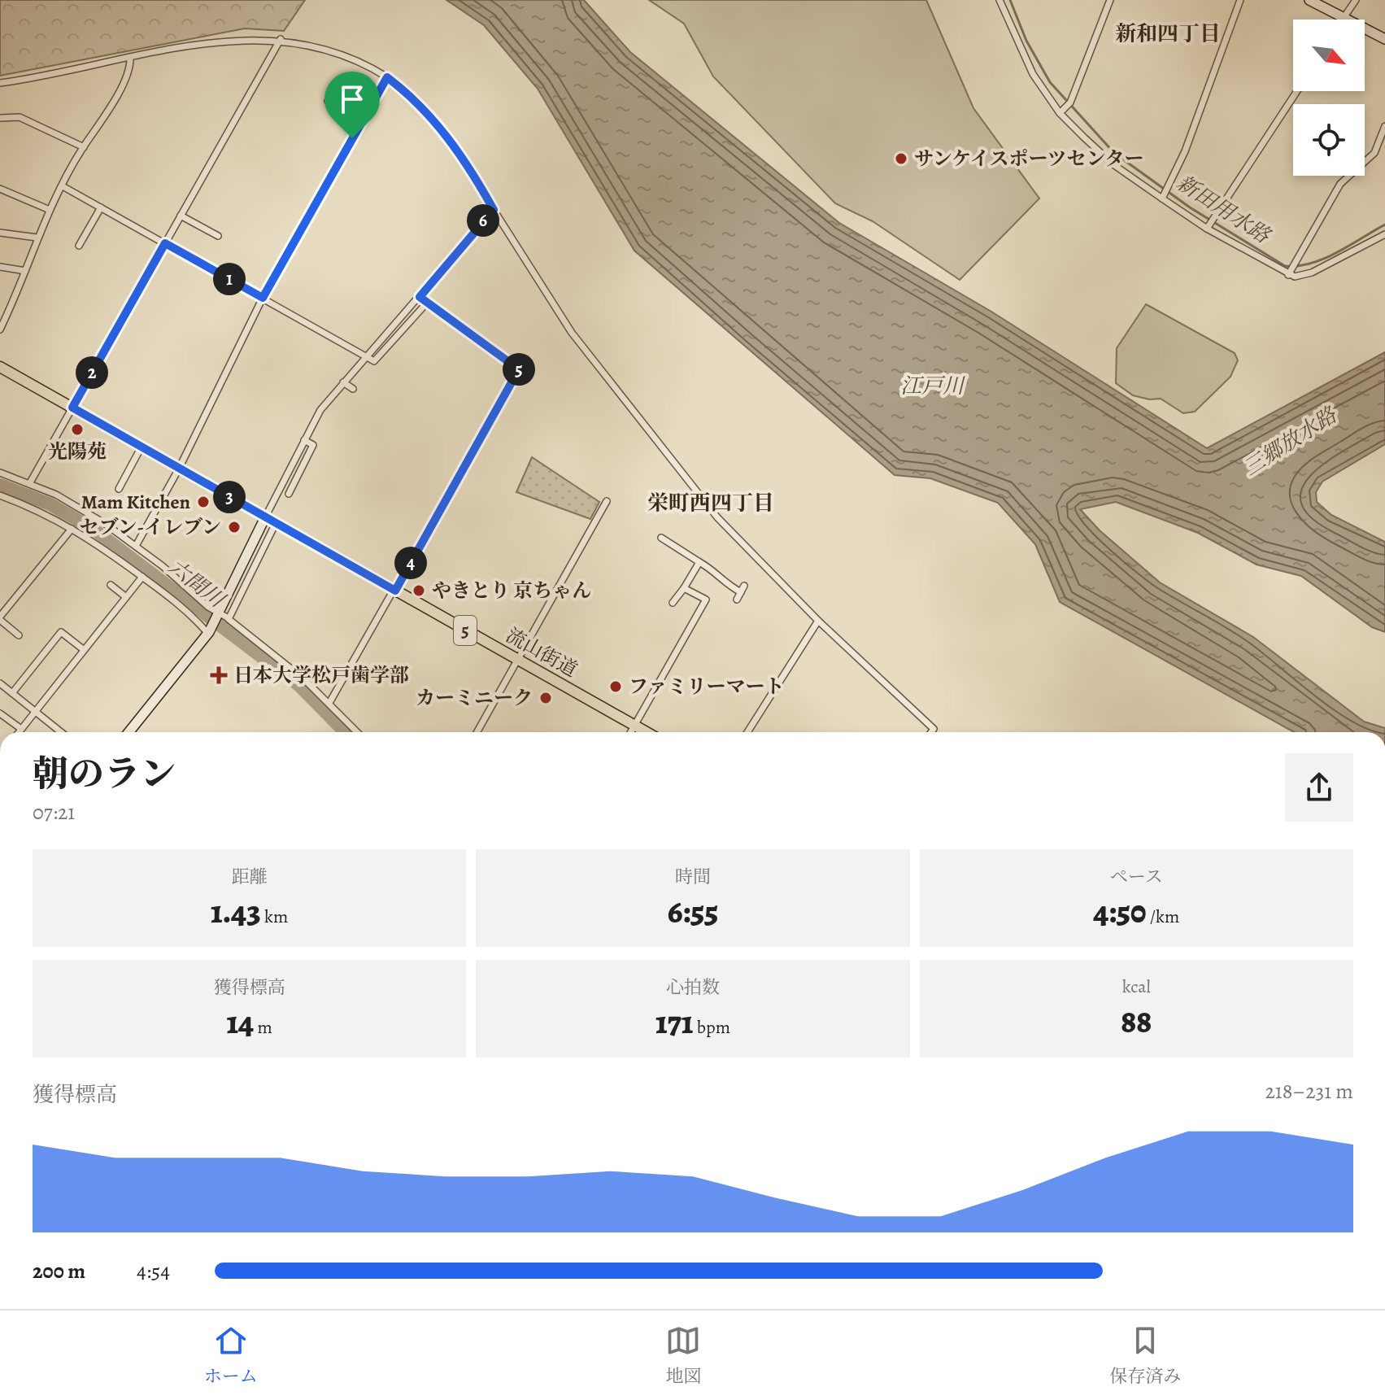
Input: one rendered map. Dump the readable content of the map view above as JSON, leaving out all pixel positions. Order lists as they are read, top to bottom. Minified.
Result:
{"streets":{"main road":["5","流山街道"]},"districts":["新和四丁目","栄町西四丁目"],"water":["新田用水路","江戸川","三郷放水路","六間川"],"places":{"other":["サンケイスポーツセンター","光陽苑","Mam Kitchen","セブン-イレブン","やきとり 京ちゃん","ファミリーマート","カーミニーク"],"health":["日本大学松戸歯学部"]},"north":"bottom right","page":{"pins":["6","1","5","2","3","4"],"heading":["朝のラン","07:21"],"stats":[["距離","1.43 km"],["時間","6:55"],["ペース","4:50 /km"],["獲得標高","14 m"],["心拍数","171 bpm"],["kcal","88"]],"chart":["獲得標高","218–231 m"],"list":[{"name":"200 m","note":"4:54"}],"tabs":["ホーム","地図","保存済み"]}}
